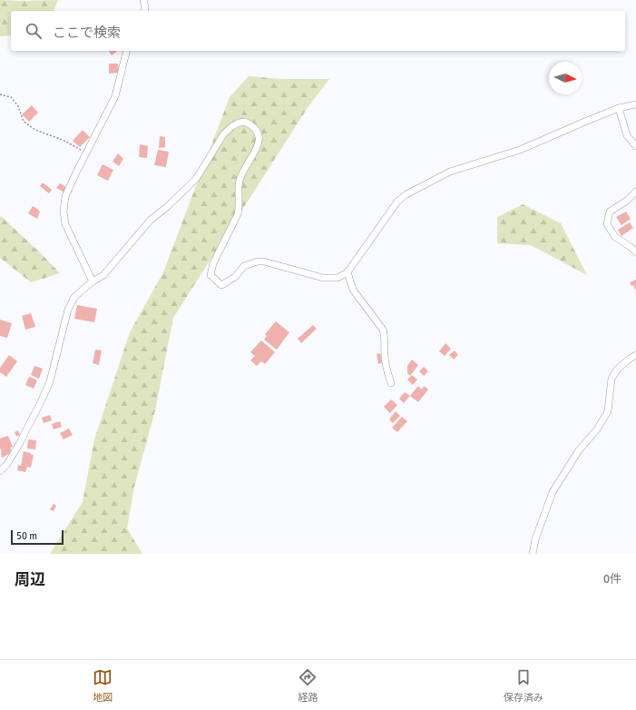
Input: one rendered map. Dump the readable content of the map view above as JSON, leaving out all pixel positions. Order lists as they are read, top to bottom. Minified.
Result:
{"scale_bar":"50 m","north":"right","page":{"search":"ここで検索","scale":"50 m","heading":["周辺","0件"],"nav":["地図","経路","保存済み"]}}
